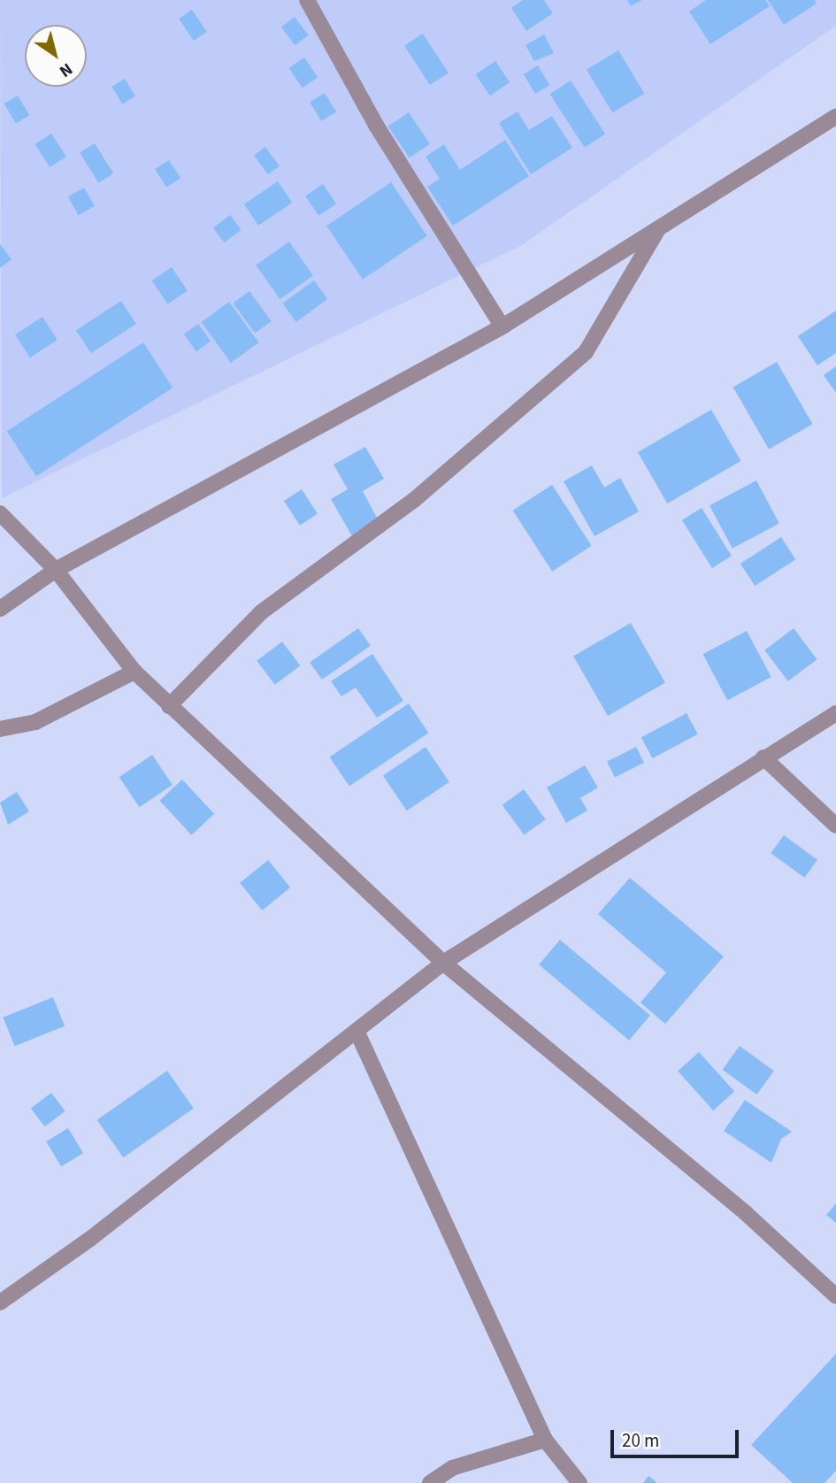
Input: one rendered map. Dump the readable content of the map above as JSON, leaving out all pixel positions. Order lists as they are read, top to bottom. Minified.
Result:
{"scale_bar":"20 m","north":"bottom right"}
